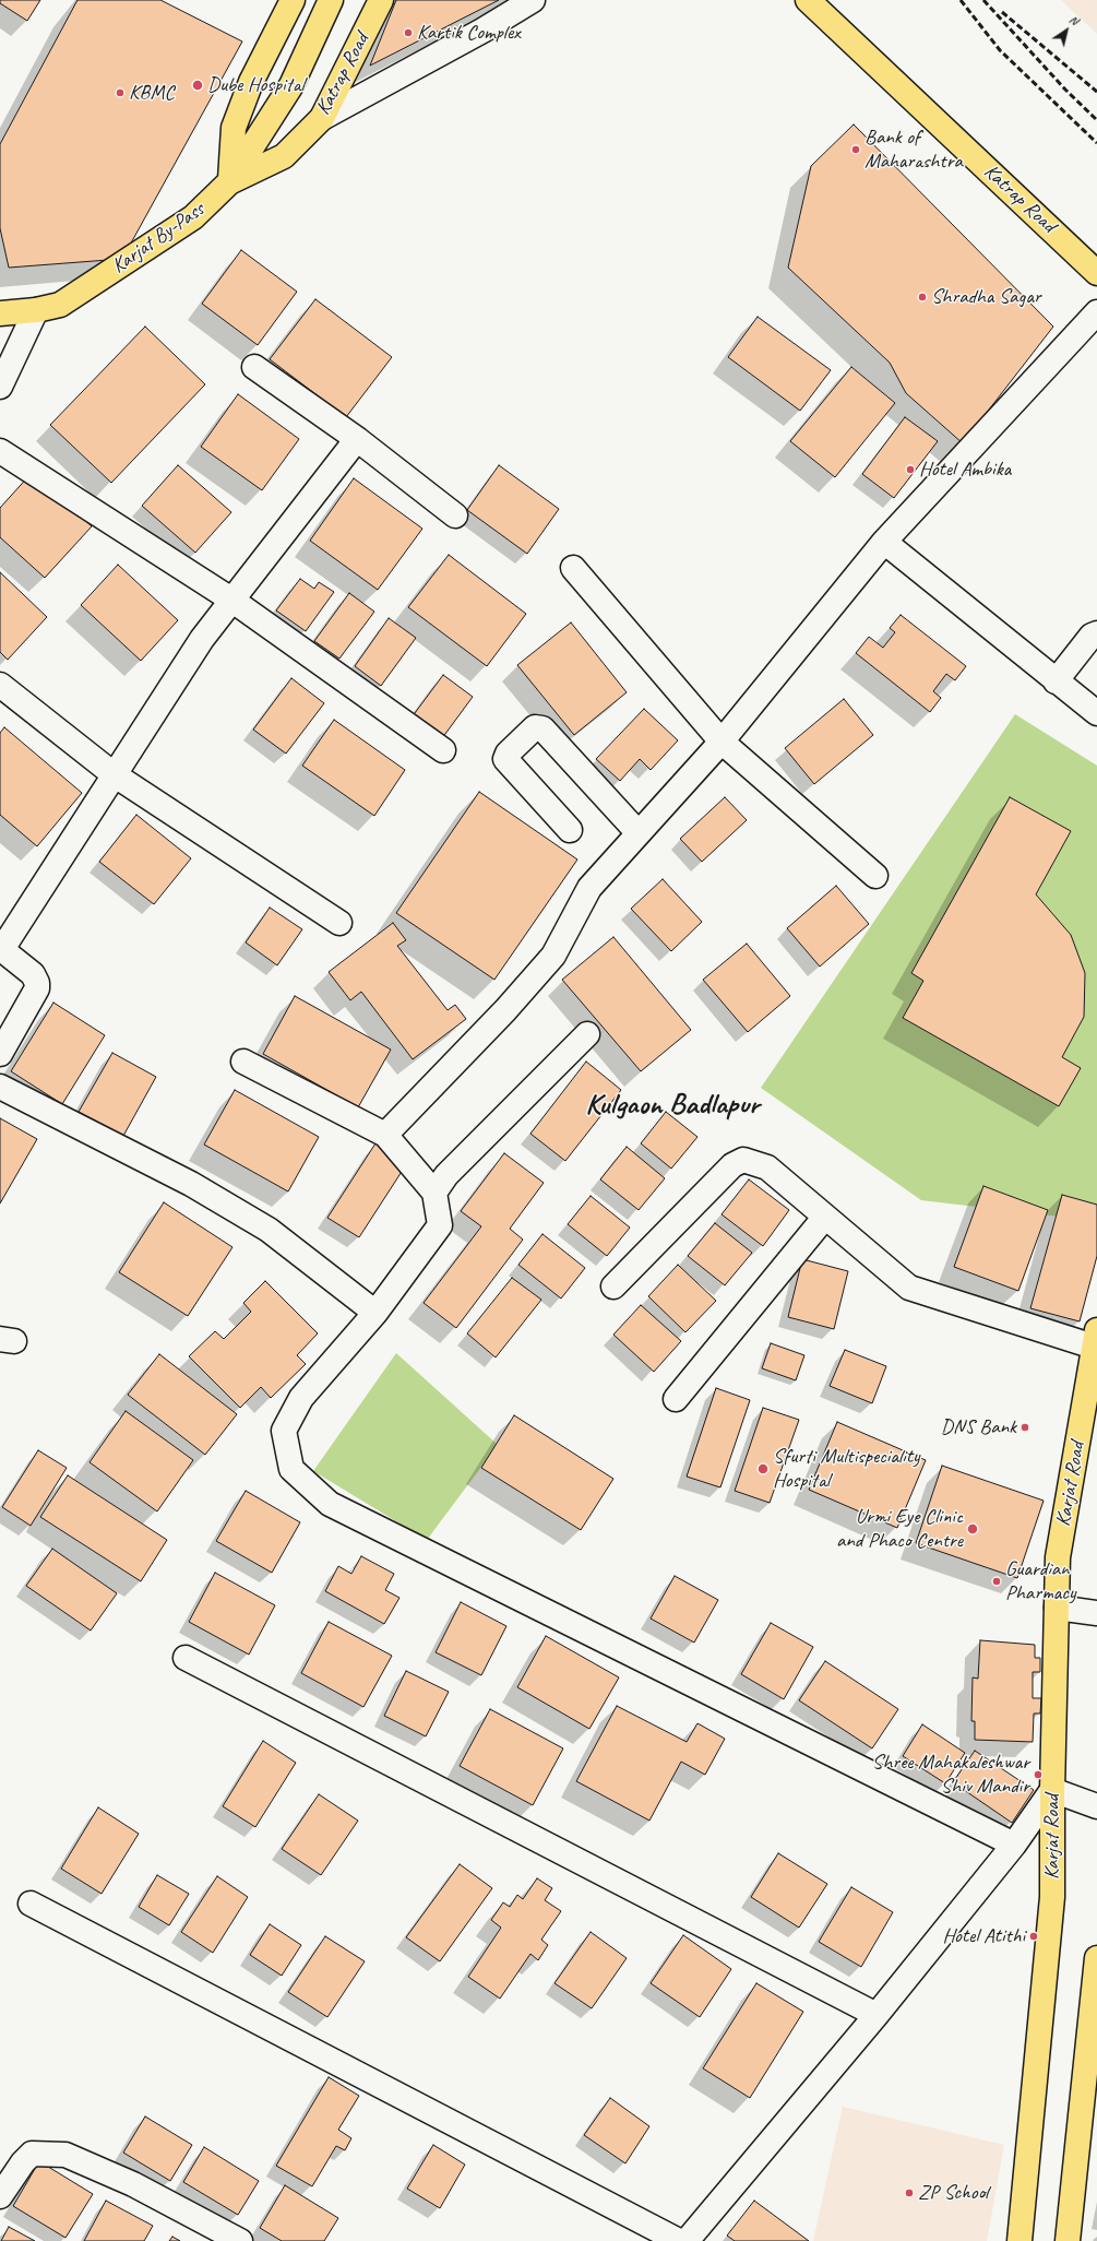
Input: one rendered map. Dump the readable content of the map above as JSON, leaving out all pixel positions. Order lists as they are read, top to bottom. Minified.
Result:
{"streets":{"main road":["Katrap Road","Karjat By-Pass","Karjat Road"]},"crossings":[["Katrap Road","Karjat By-Pass"]],"districts":["Kulgaon Badlapur"],"places":["Kartik Complex","Dube Hospital","KBMC","Bank of Maharashtra","Shradha Sagar","Hotel Ambika","DNS Bank","Sfurti Multispeciality Hospital","Urmi Eye Clinic and Phaco Centre","Guardian Pharmacy","Shree Mahakaleshwar Shiv Mandir","Hotel Atithi","ZP School"],"north":"top right"}
